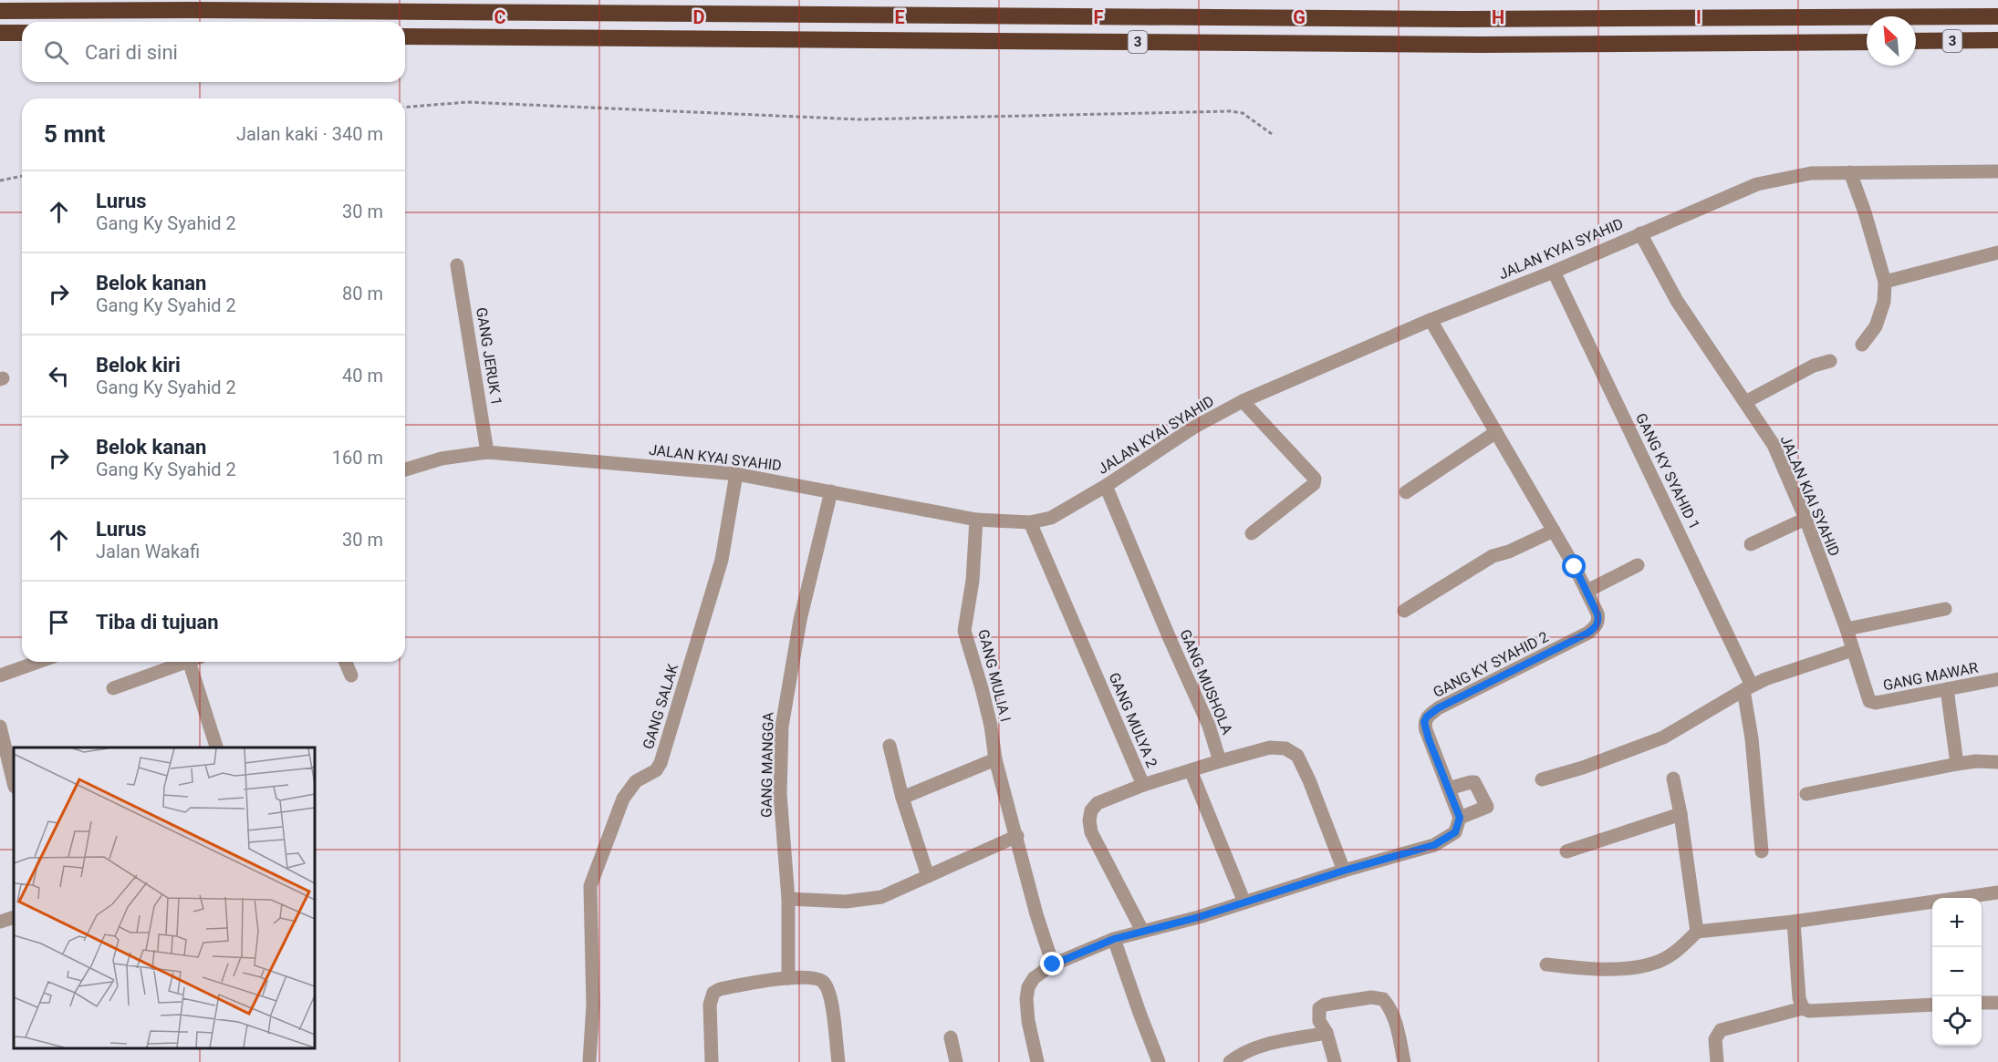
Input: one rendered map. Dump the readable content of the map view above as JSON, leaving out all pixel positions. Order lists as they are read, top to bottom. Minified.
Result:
{"streets":{"highway":["3"],"street":["JALAN KYAI SYAHID","GANG JERUK 1","GANG KY SYAHID 1","JALAN KIAI SYAHID","GANG KY SYAHID 2","GANG MULIA I","GANG MAWAR","GANG MUSHOLA","GANG SALAK","GANG MULYA 2","GANG MANGGA"]},"crossings":[["JALAN KYAI SYAHID","GANG JERUK 1"],["JALAN KYAI SYAHID","GANG KY SYAHID 1"],["JALAN KYAI SYAHID","JALAN KIAI SYAHID"],["JALAN KYAI SYAHID","GANG KY SYAHID 2"],["JALAN KYAI SYAHID","GANG MULIA I"],["JALAN KYAI SYAHID","GANG MUSHOLA"],["JALAN KYAI SYAHID","GANG SALAK"],["JALAN KYAI SYAHID","GANG MULYA 2"],["JALAN KYAI SYAHID","GANG MANGGA"],["JALAN KIAI SYAHID","GANG MAWAR"]],"north":"top left","page":{"search":"Cari di sini","heading":["5 mnt","Jalan kaki · 340 m"],"list":[["Lurus","Gang Ky Syahid 2","30 m"],["Belok kanan","Gang Ky Syahid 2","80 m"],["Belok kiri","Gang Ky Syahid 2","40 m"],["Belok kanan","Gang Ky Syahid 2","160 m"],["Lurus","Jalan Wakafi","30 m"],"Tiba di tujuan"],"map_buttons":["+","−"]},"grid":{"columns":["C","D","E","F","G","H","I"]}}
